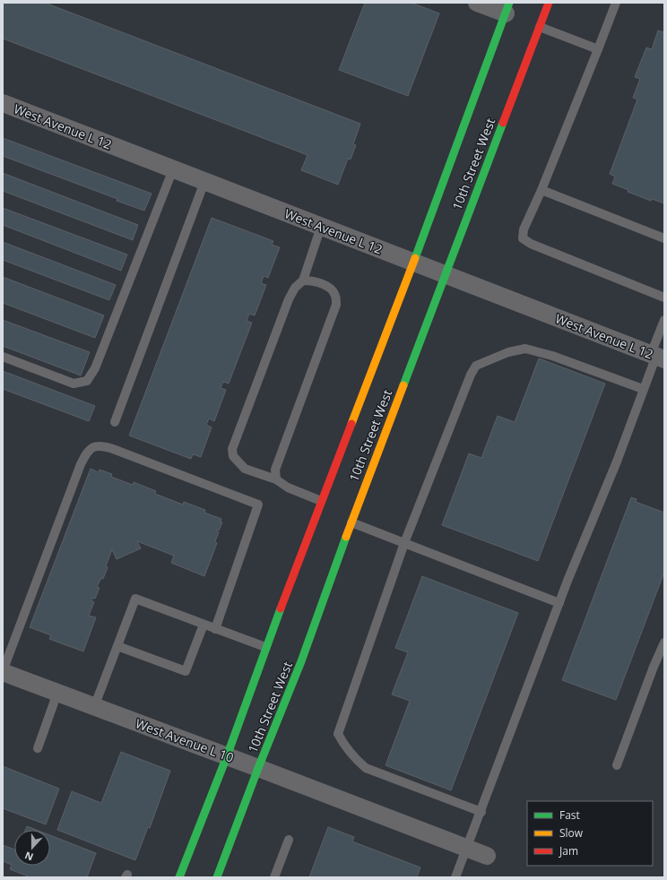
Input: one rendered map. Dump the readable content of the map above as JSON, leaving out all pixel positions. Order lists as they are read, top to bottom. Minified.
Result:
{"streets":{"main road":["10th Street West"],"street":["West Avenue L 12","West Avenue L 10"]},"crossings":[["West Avenue L 12","10th Street West"],["10th Street West","West Avenue L 10"]],"legend":["Fast","Slow","Jam"],"north":"bottom"}
